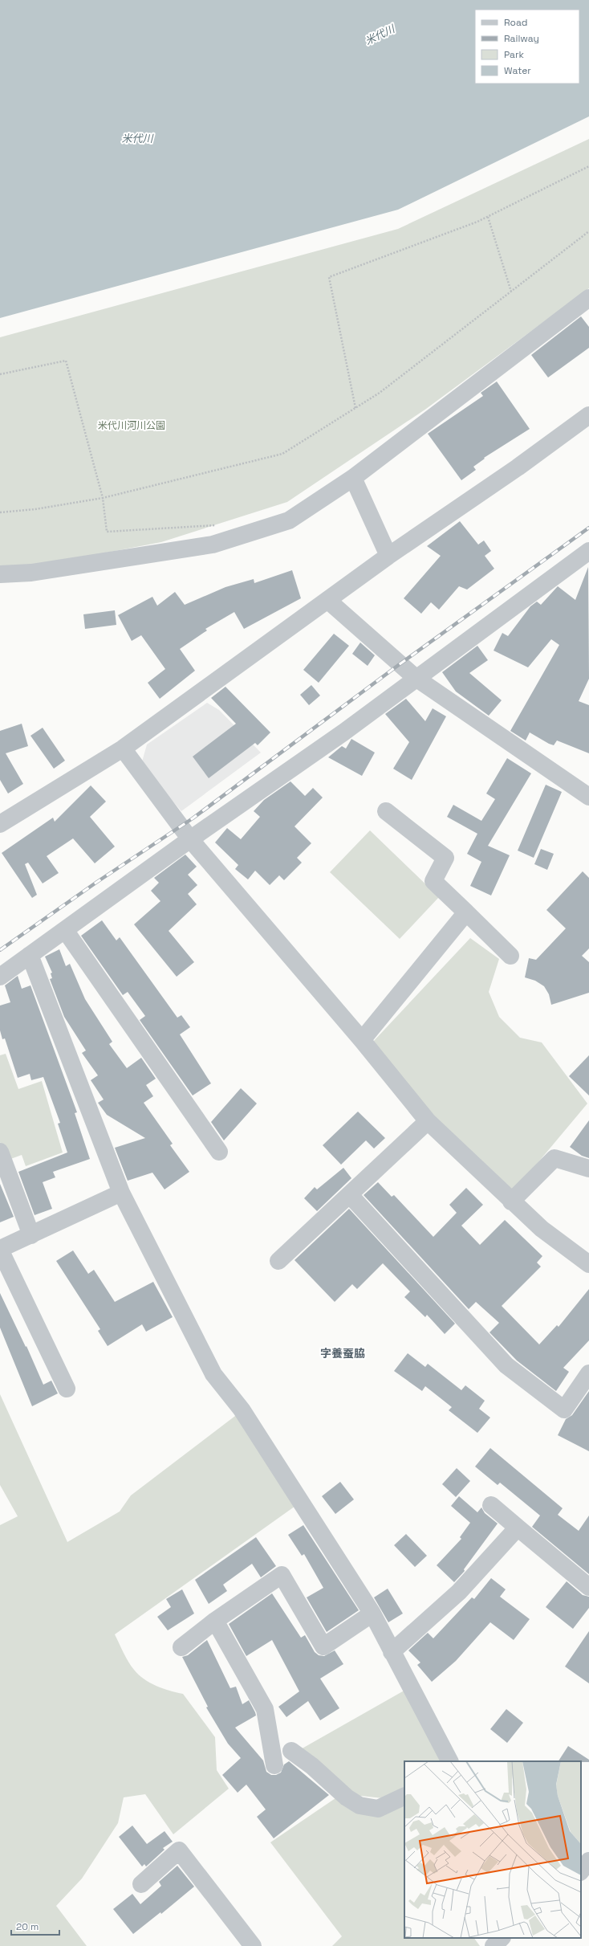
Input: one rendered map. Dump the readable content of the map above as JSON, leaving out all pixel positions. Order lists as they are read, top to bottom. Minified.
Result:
{"districts":["字養蚕脇"],"water":["米代川"],"parks":["米代川河川公園"],"legend":["Road","Railway","Park","Water"],"scale_bar":"20 m"}
